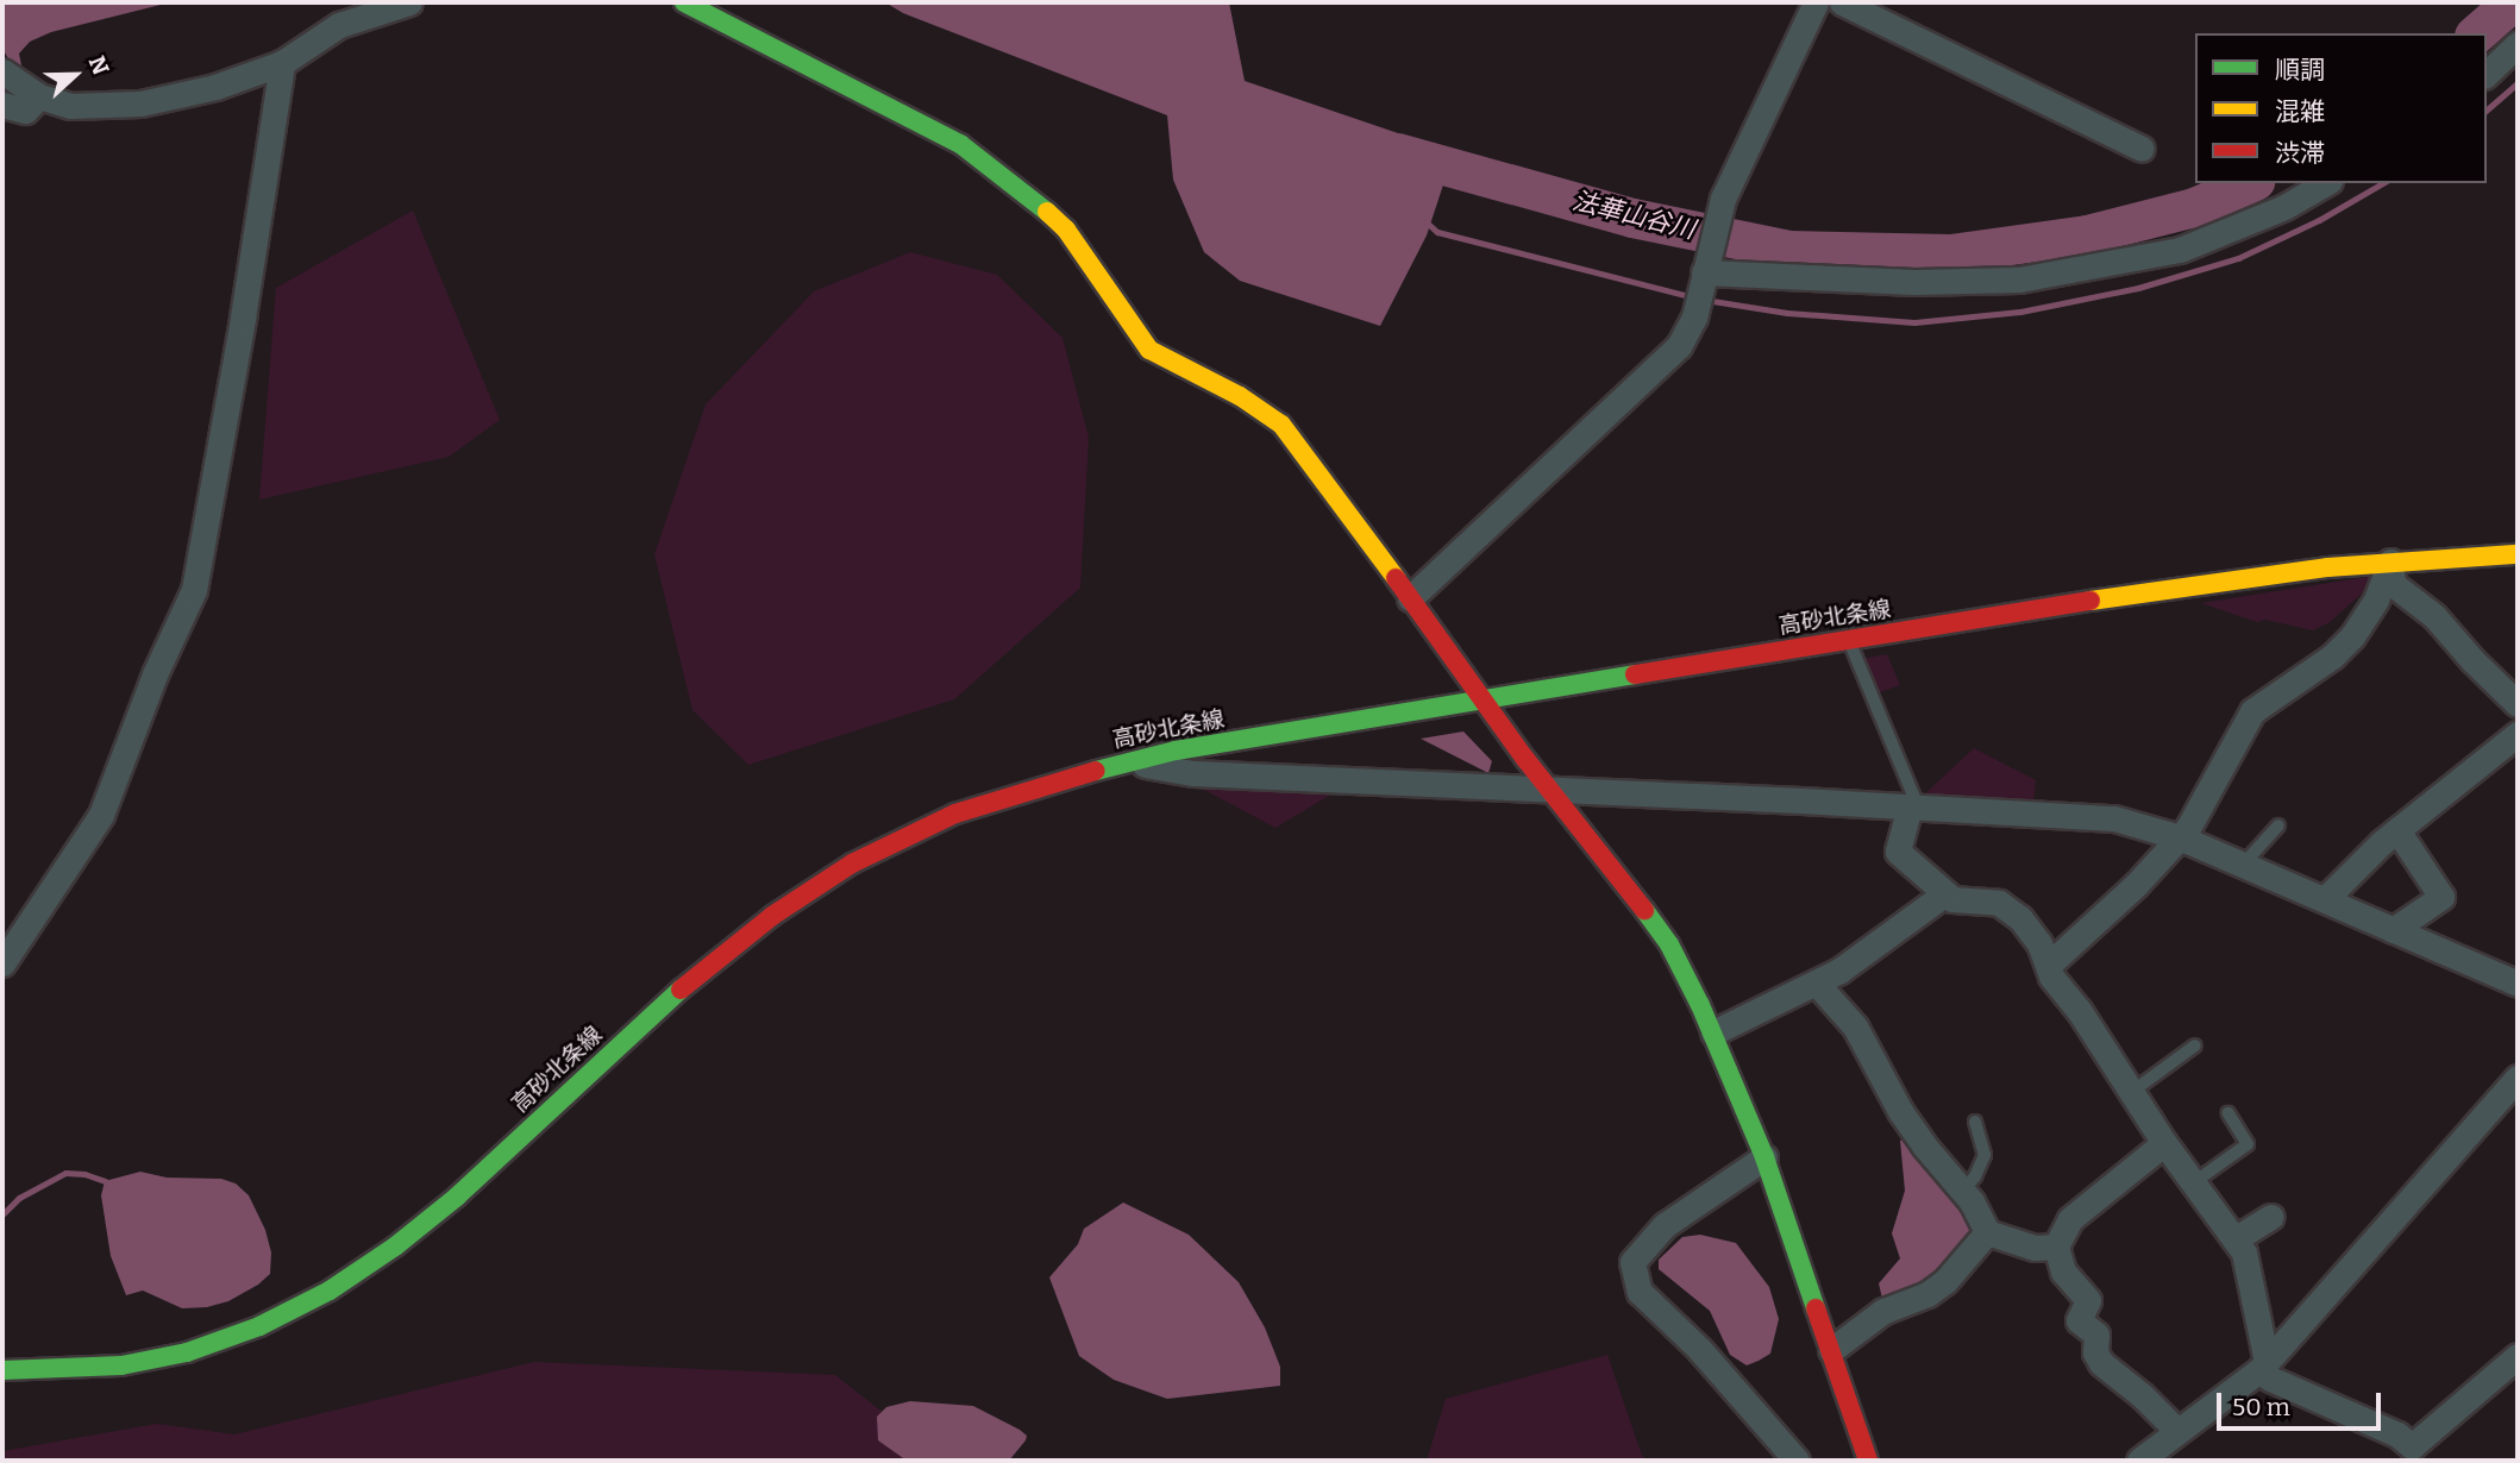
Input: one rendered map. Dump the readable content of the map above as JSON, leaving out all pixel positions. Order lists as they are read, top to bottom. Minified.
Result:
{"streets":{"main road":["高砂北条線"]},"water":["法華山谷川"],"legend":["順調","混雑","渋滞"],"scale_bar":"50 m","north":"right"}
